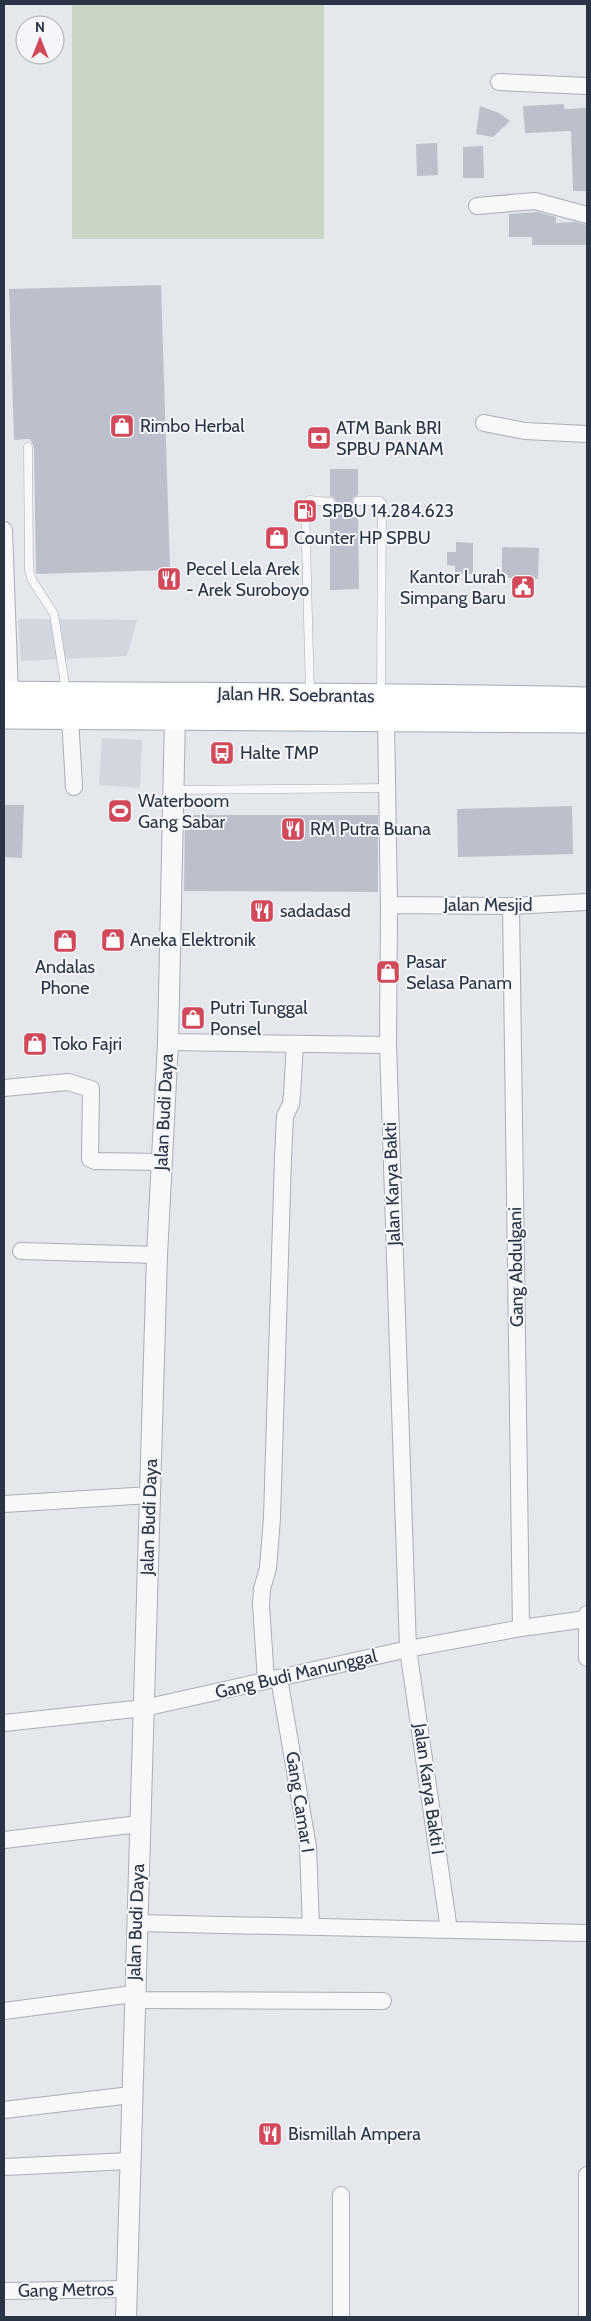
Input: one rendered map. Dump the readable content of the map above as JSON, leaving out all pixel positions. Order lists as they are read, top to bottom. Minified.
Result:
{"streets":{"main road":["Jalan HR. Soebrantas"],"street":["Jalan Mesjid","Jalan Budi Daya","Jalan Karya Bakti","Gang Abdulgani","Gang Budi Manunggal","Jalan Karya Bakti I","Gang Camar I","Gang Metros"]},"crossings":[["Jalan HR. Soebrantas","Jalan Budi Daya"],["Jalan HR. Soebrantas","Jalan Karya Bakti"],["Jalan Mesjid","Jalan Karya Bakti"],["Jalan Mesjid","Gang Abdulgani"],["Jalan Budi Daya","Gang Budi Manunggal"],["Jalan Budi Daya","Gang Metros"],["Jalan Karya Bakti","Gang Budi Manunggal"],["Jalan Karya Bakti","Jalan Karya Bakti I"],["Gang Abdulgani","Gang Budi Manunggal"],["Gang Budi Manunggal","Jalan Karya Bakti I"],["Gang Budi Manunggal","Gang Camar I"]],"places":{"shop":["Rimbo Herbal","Counter HP SPBU","Aneka Elektronik","Andalas Phone","Pasar Selasa Panam","Putri Tunggal Ponsel","Toko Fajri"],"bank":["ATM Bank BRI SPBU PANAM"],"fuel station":["SPBU 14.284.623"],"restaurant":["Pecel Lela Arek - Arek Suroboyo","RM Putra Buana","sadadasd","Bismillah Ampera"],"public building":["Kantor Lurah Simpang Baru"],"bus stop":["Halte TMP"],"sports":["Waterboom Gang Sabar"]},"north":"top"}
